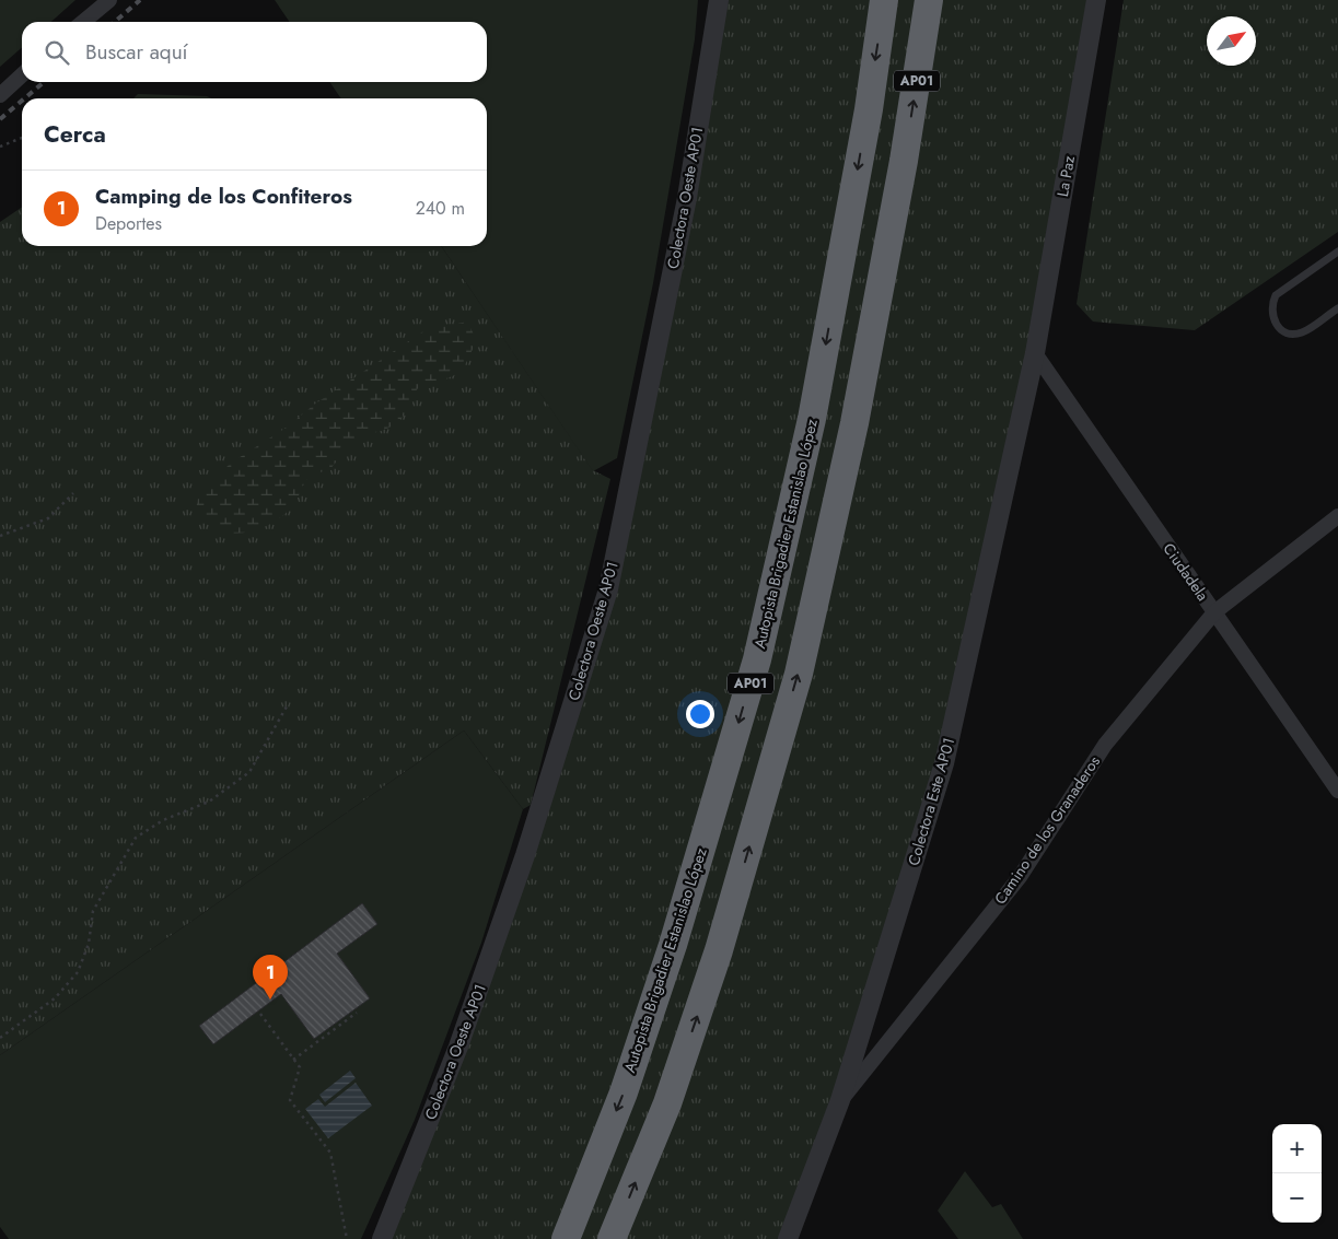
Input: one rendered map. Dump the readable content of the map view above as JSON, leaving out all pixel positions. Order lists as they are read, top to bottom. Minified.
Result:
{"streets":{"highway":["AP01","Autopista Brigadier Estanislao López"],"street":["La Paz","Colectora Oeste AP01","Ciudadela","Colectora Este AP01","Camino de los Granaderos"]},"crossings":[["La Paz","Ciudadela"],["La Paz","Colectora Este AP01"],["Ciudadela","Colectora Este AP01"],["Ciudadela","Camino de los Granaderos"],["Colectora Este AP01","Camino de los Granaderos"]],"north":"top right","page":{"search":"Buscar aquí","heading":"Cerca","list":[{"mark":"1","name":"Camping de los Confiteros","note":"Deportes","value":"240 m"}],"pins":"1","map_buttons":["+","−"]}}
